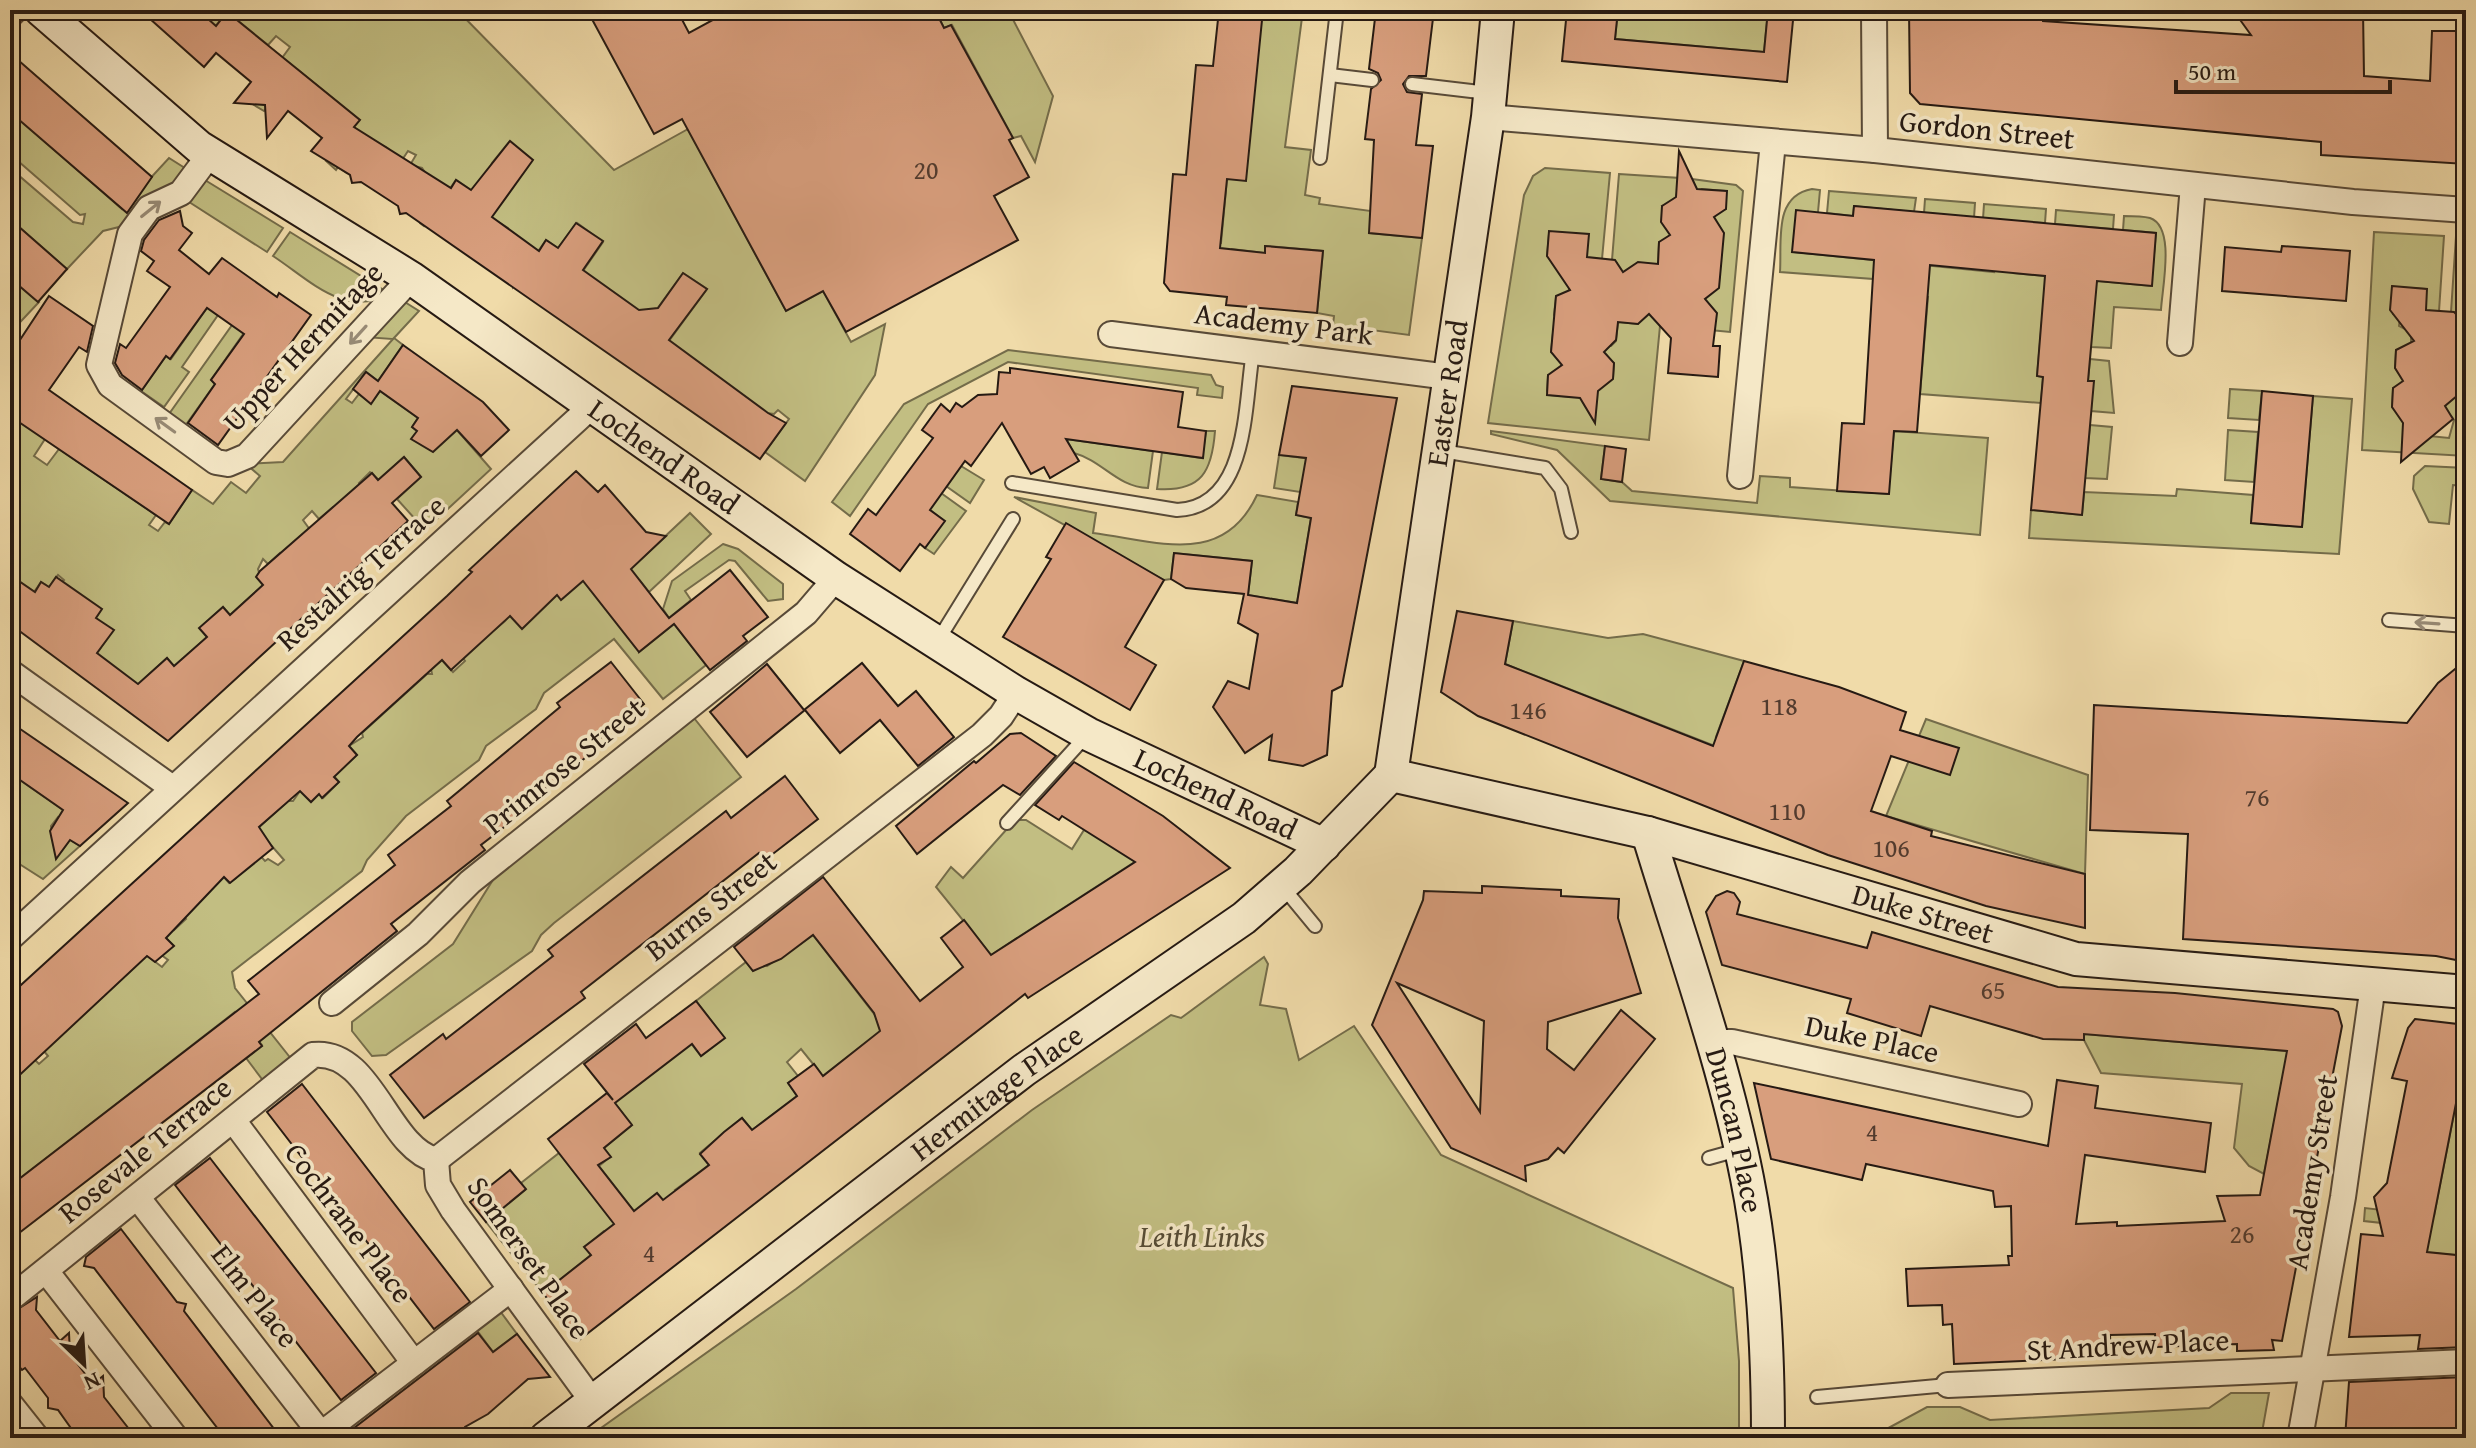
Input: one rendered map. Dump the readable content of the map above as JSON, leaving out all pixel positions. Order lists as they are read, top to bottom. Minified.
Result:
{"streets":{"street":["Gordon Street","Academy Park","Upper Hermitage","Easter Road","Lochend Road","Restalrig Terrace","Primrose Street","Burns Street","Duke Street","Duke Place","Hermitage Place","Duncan Place","Rosevale Terrace","Academy Street","Cochrane Place","Somerset Place","Elm Place","St Andrew Place"]},"crossings":[["Gordon Street","Easter Road"],["Academy Park","Easter Road"],["Upper Hermitage","Lochend Road"],["Easter Road","Duke Street"],["Easter Road","Hermitage Place"],["Lochend Road","Restalrig Terrace"],["Lochend Road","Primrose Street"],["Lochend Road","Burns Street"],["Lochend Road","Hermitage Place"],["Burns Street","Somerset Place"],["Duke Street","Hermitage Place"],["Duke Street","Duncan Place"],["Duke Street","Academy Street"],["Duke Place","Duncan Place"],["Hermitage Place","Somerset Place"],["Rosevale Terrace","Cochrane Place"],["Rosevale Terrace","Somerset Place"],["Rosevale Terrace","Elm Place"],["Academy Street","St Andrew Place"]],"parks":["Leith Links"],"house_numbers":["20","118","146","76","110","106","65","4","26","4"],"scale_bar":"50 m","north":"bottom right"}
